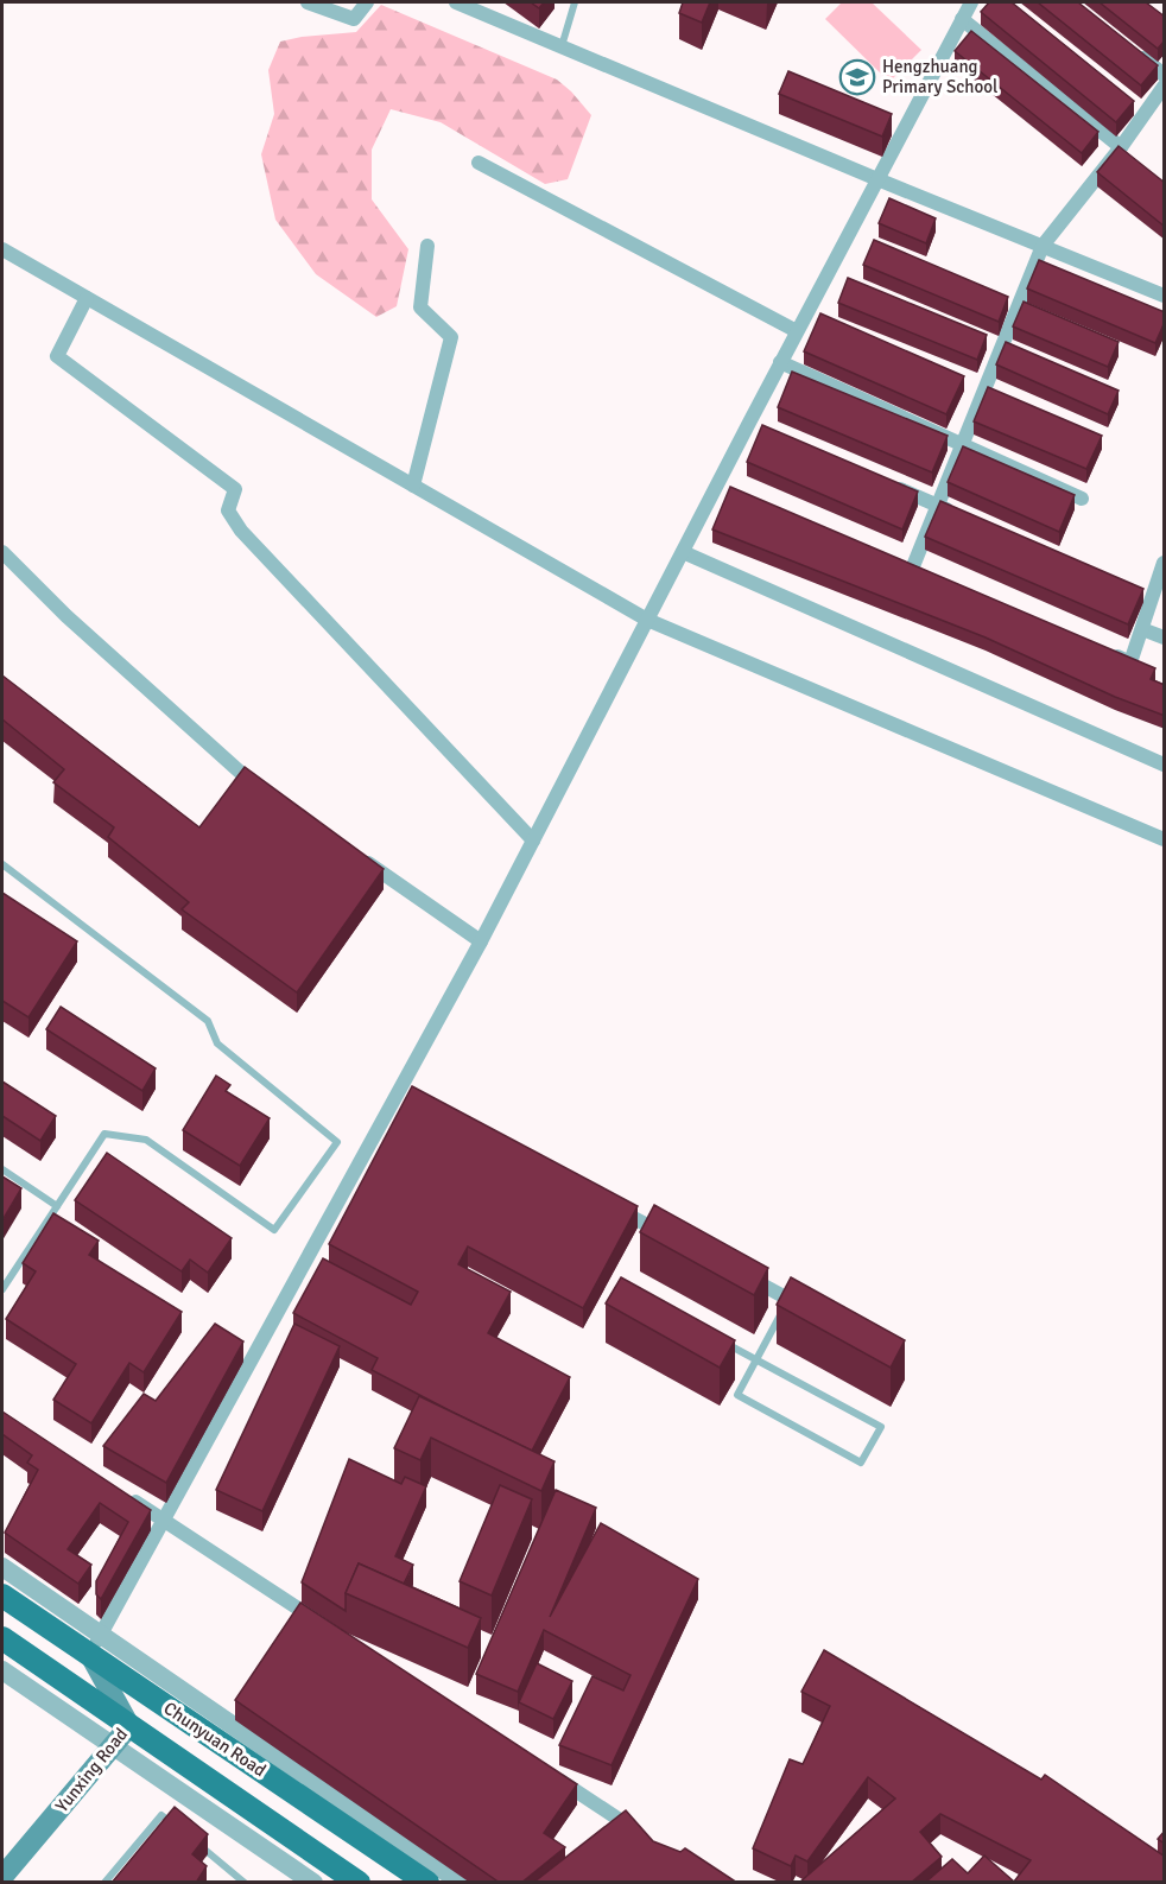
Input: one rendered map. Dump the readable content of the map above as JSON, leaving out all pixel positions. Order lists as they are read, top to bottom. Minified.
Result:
{"streets":{"main road":["Chunyuan Road","Yunxing Road"]},"crossings":[["Chunyuan Road","Yunxing Road"]],"places":{"school or university":["Hengzhuang Primary School"]}}
